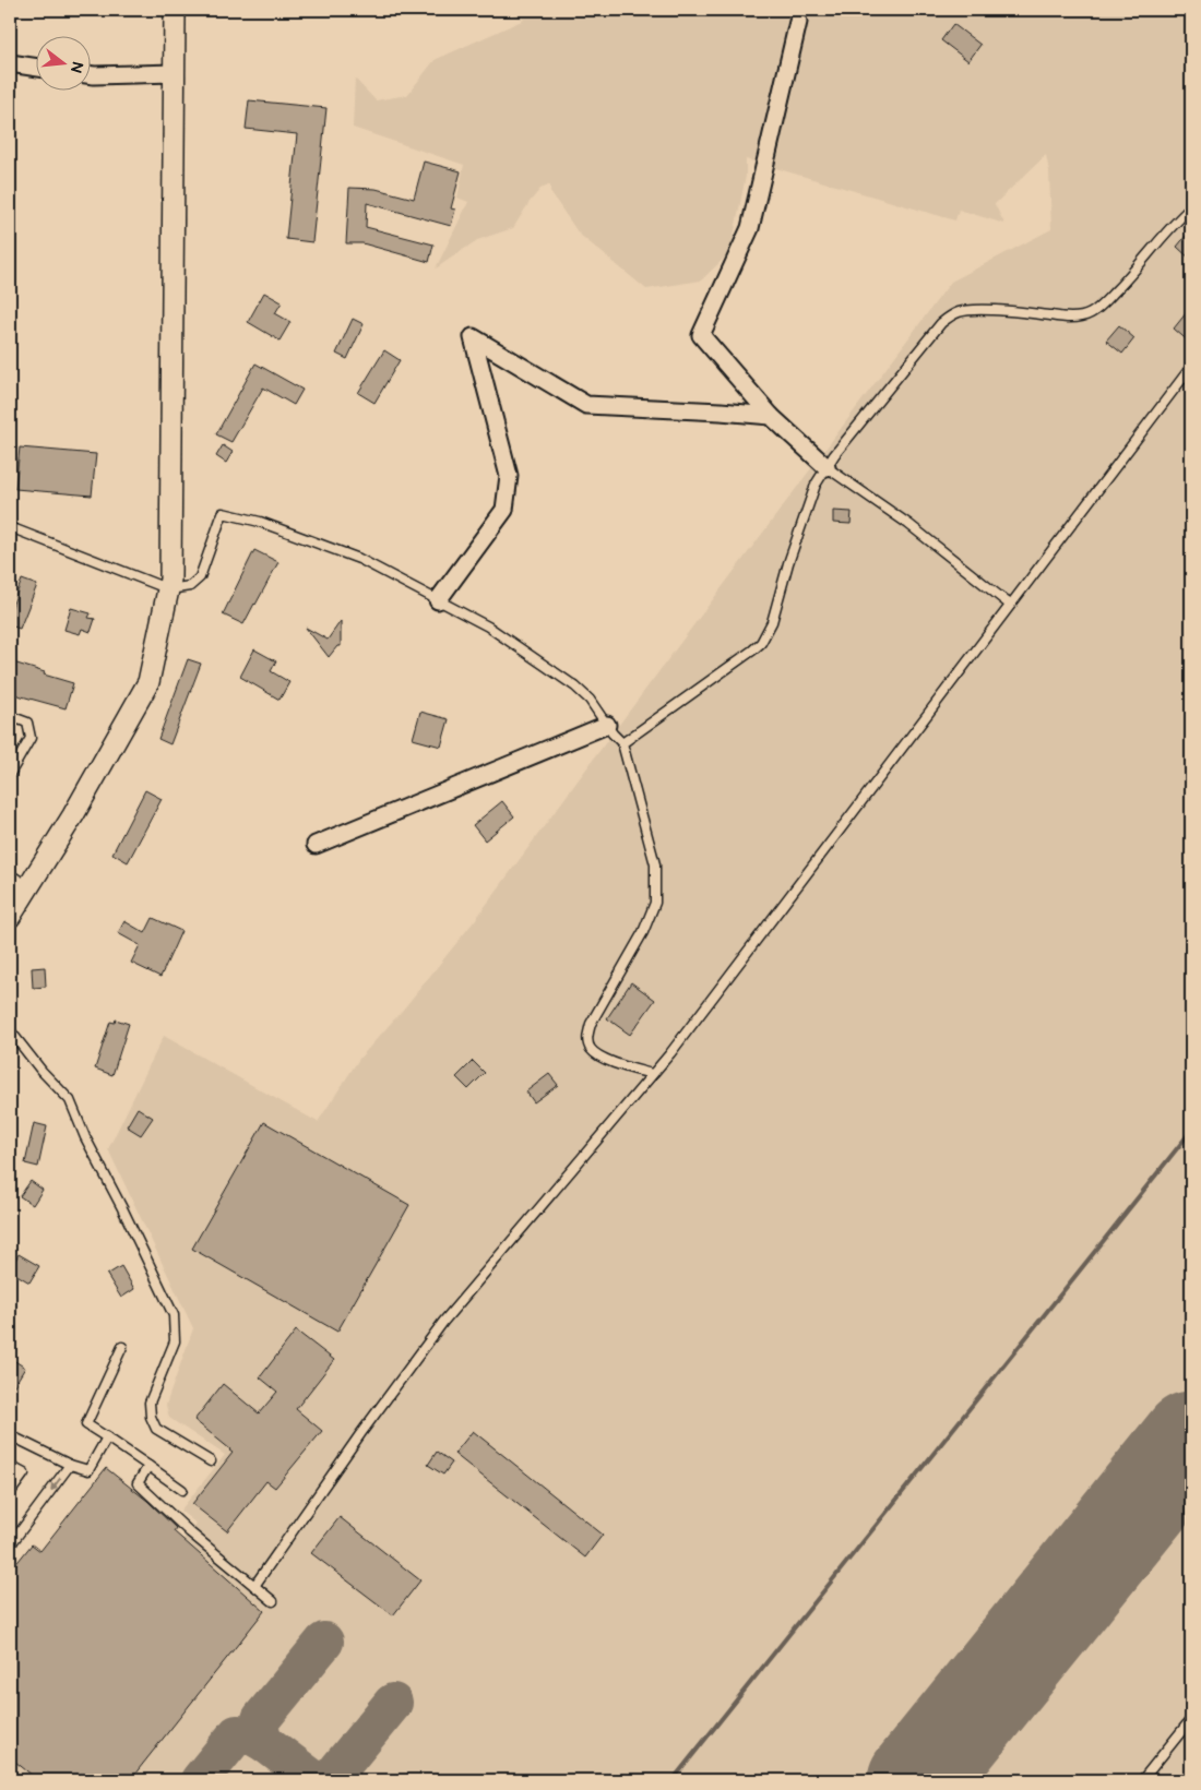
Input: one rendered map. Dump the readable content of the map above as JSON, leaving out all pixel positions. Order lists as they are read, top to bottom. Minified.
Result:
{"north":"right"}
